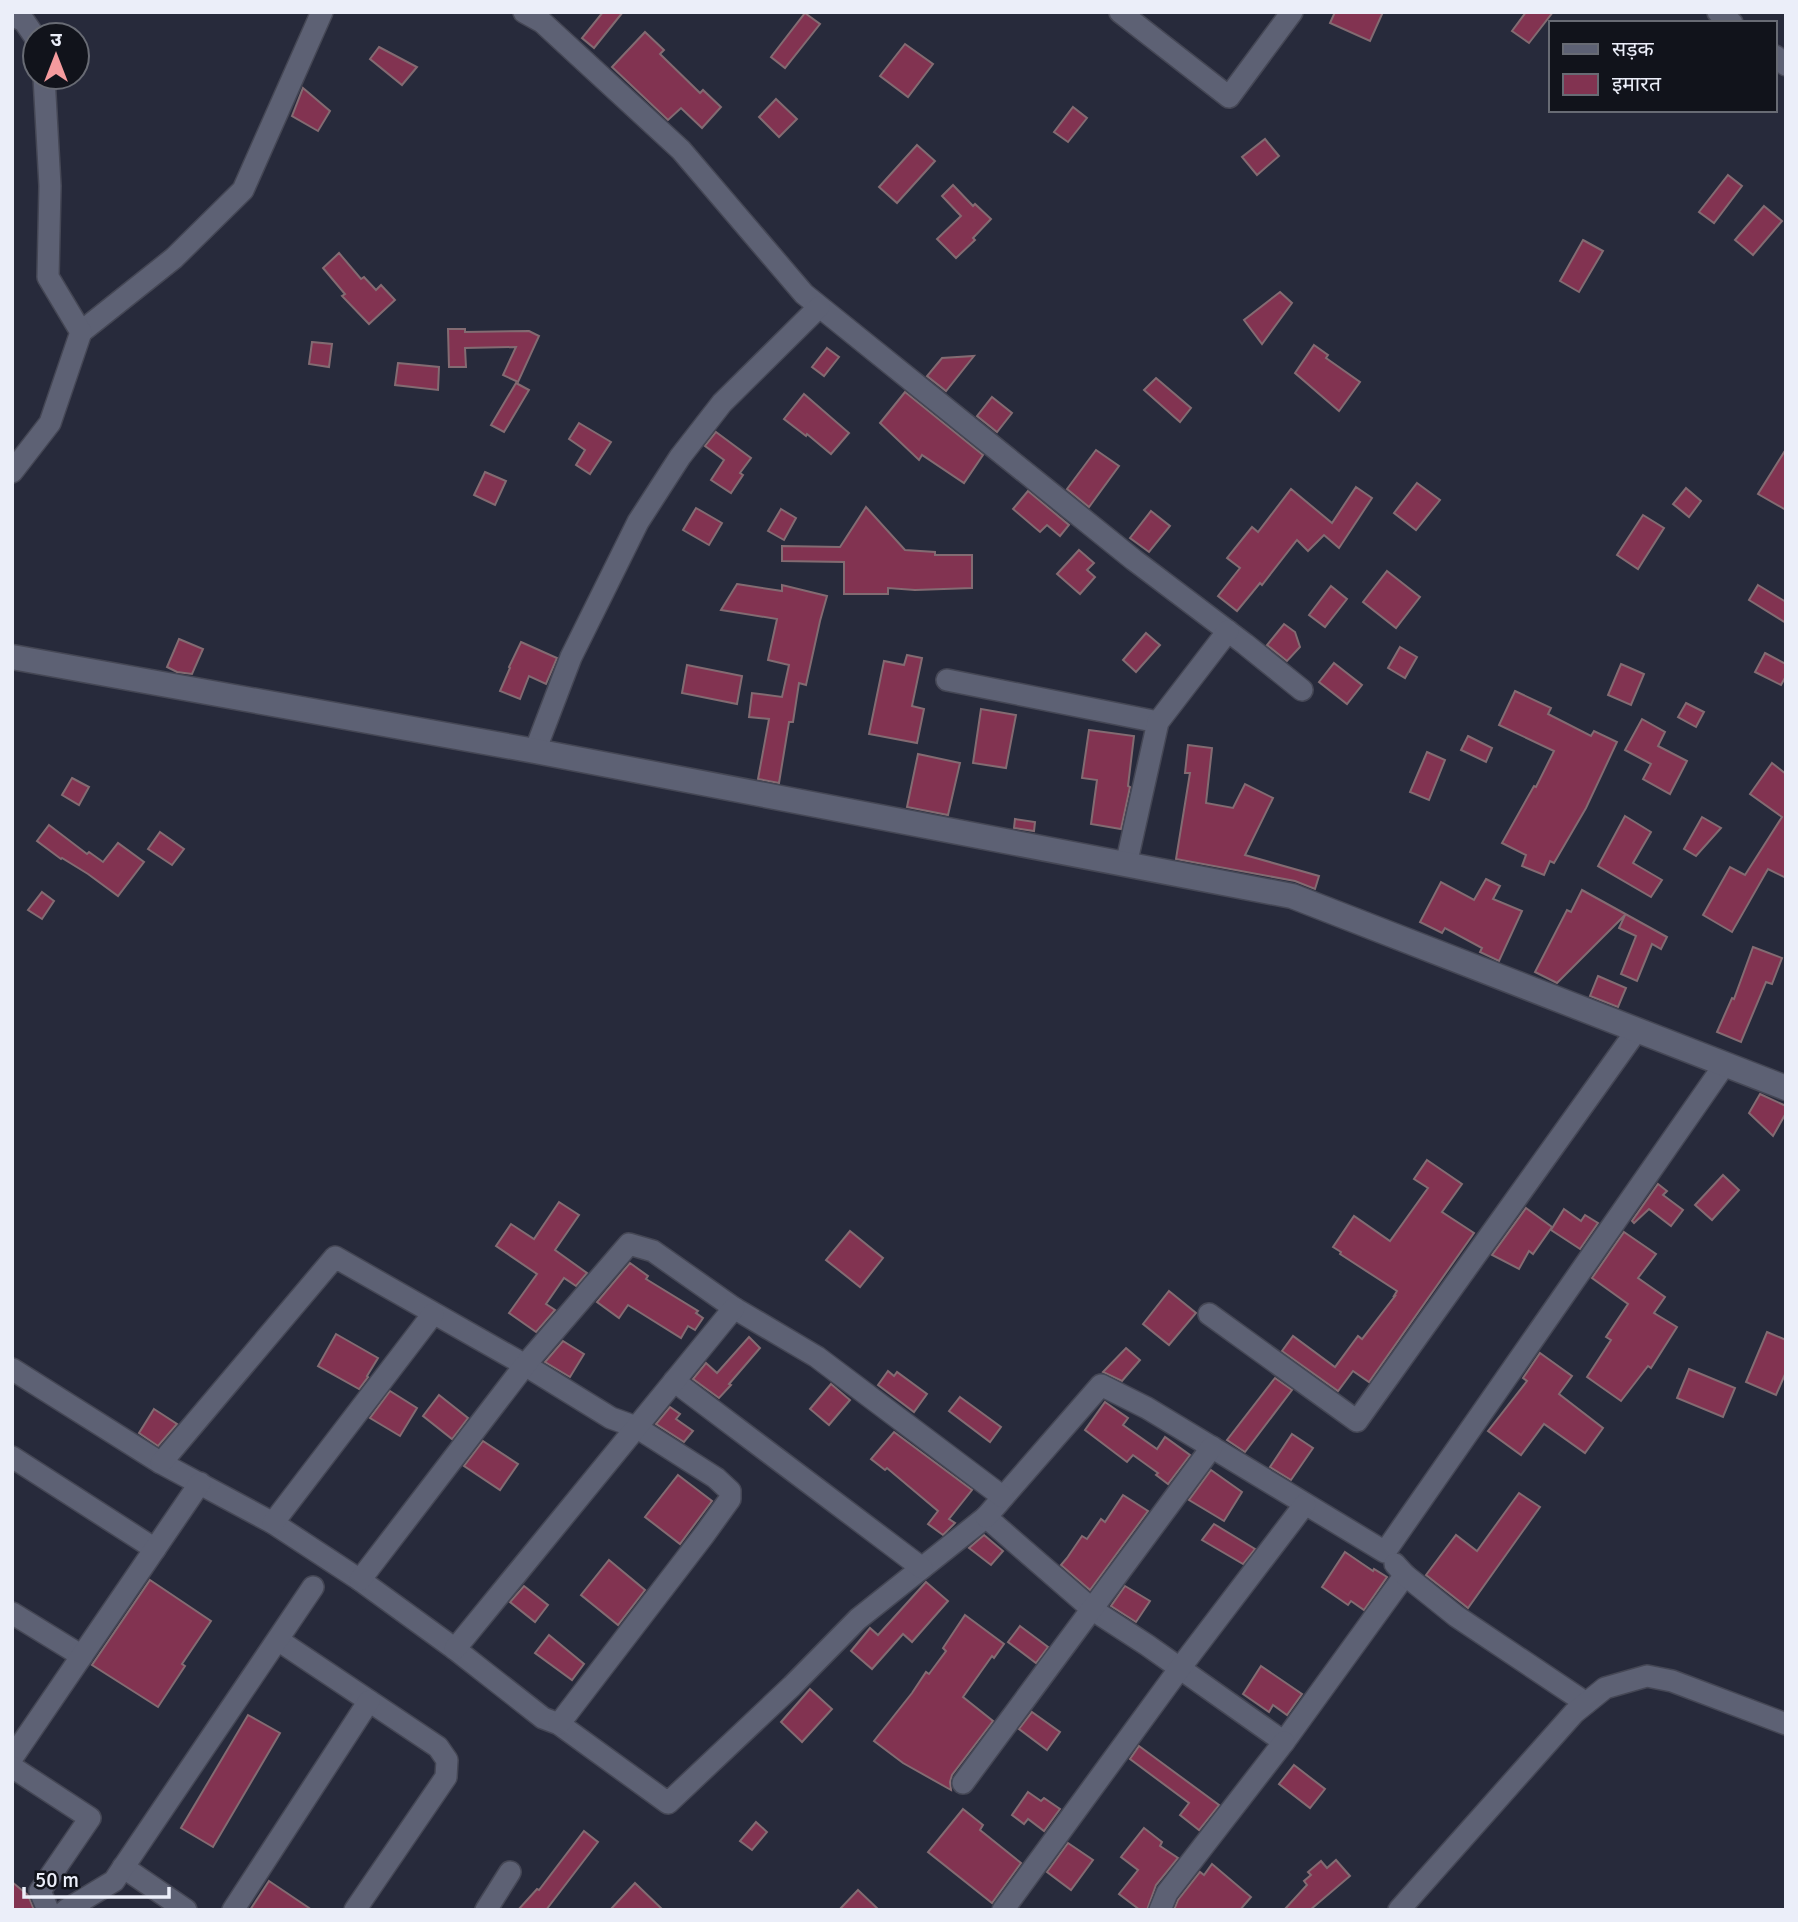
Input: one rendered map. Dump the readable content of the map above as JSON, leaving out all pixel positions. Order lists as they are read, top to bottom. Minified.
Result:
{"legend":["सड़क","इमारत"],"scale_bar":"50 m","north":"top"}
